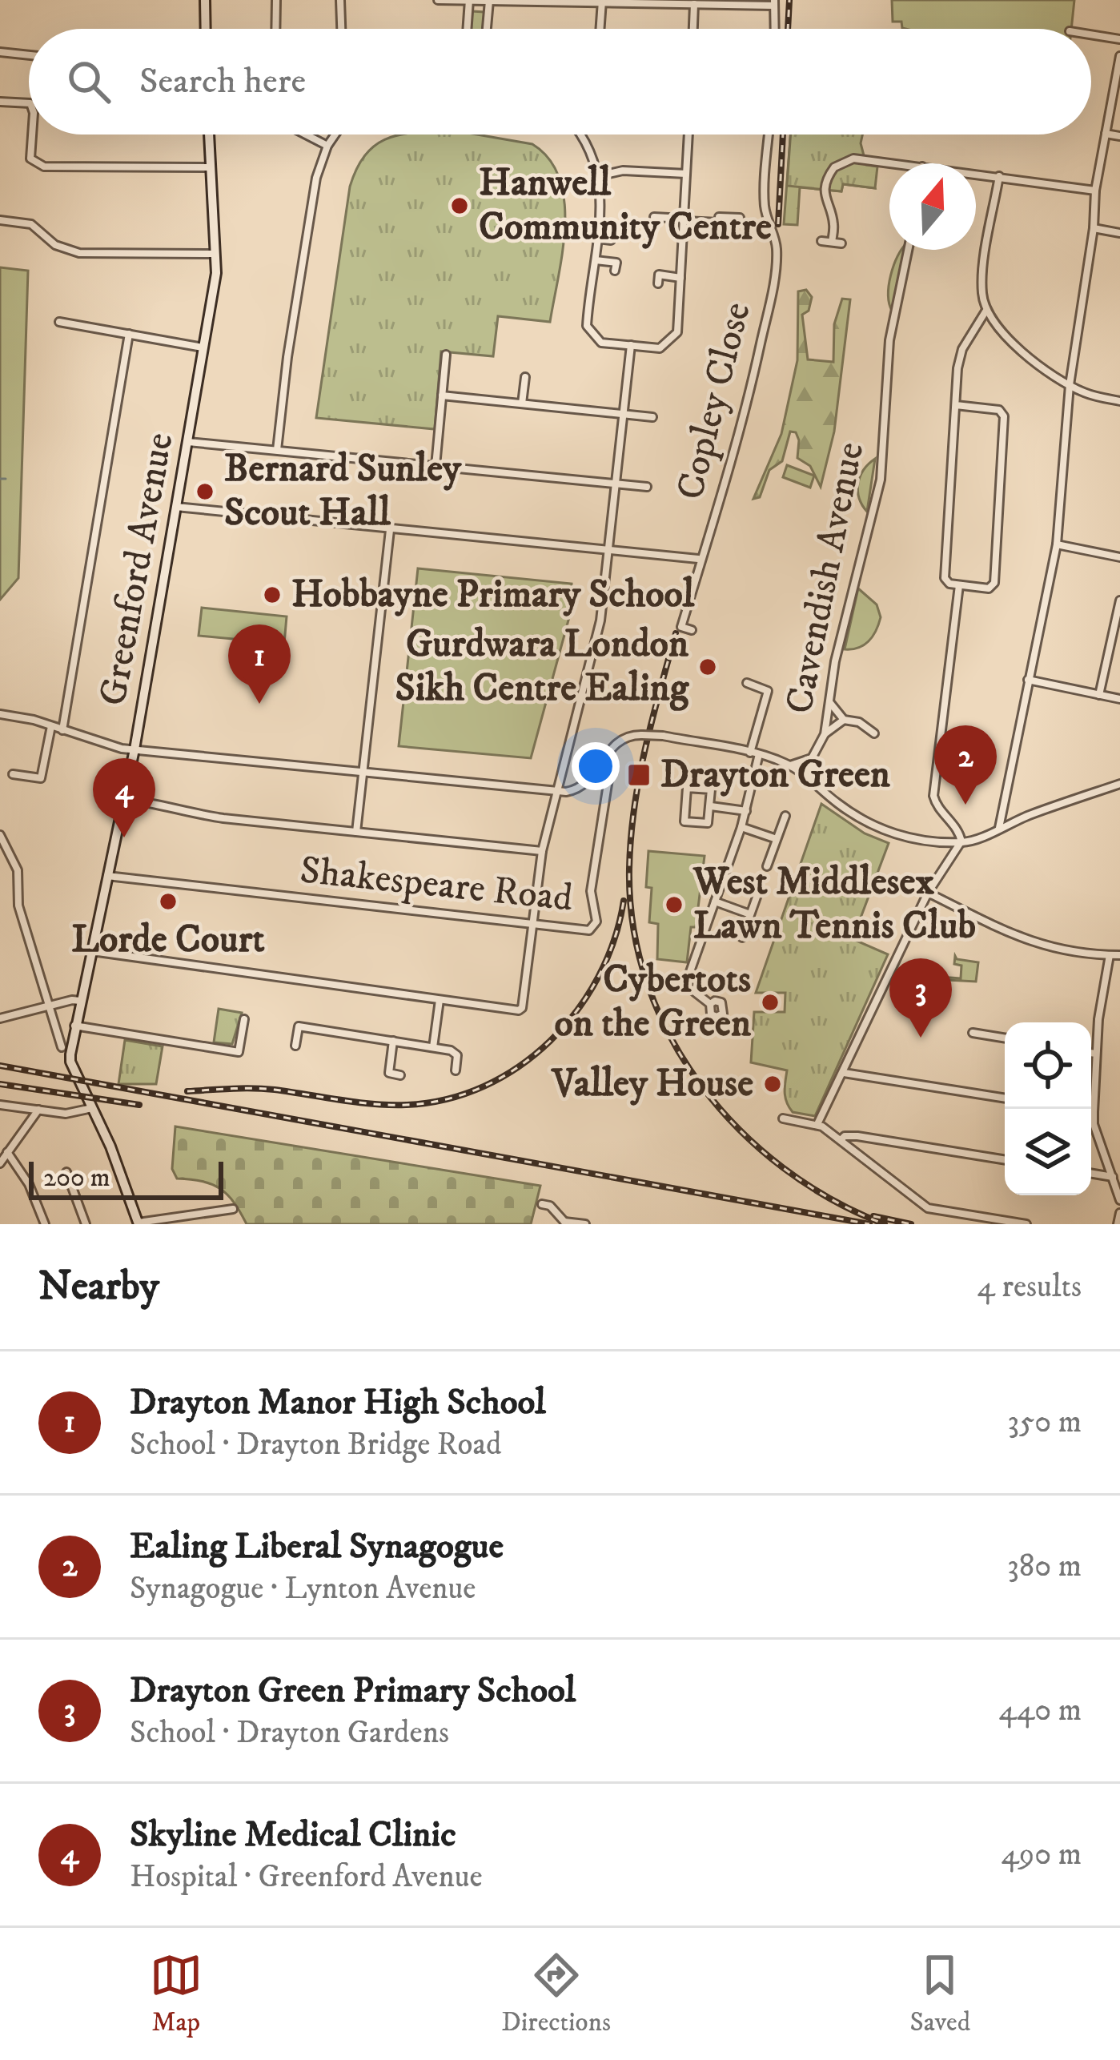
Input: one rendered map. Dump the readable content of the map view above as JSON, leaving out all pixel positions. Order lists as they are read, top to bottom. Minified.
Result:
{"streets":{"street":["Copley Close","Greenford Avenue","Cavendish Avenue","Shakespeare Road"]},"crossings":[["Greenford Avenue","Shakespeare Road"]],"places":{"other":["Hanwell Community Centre","Bernard Sunley Scout Hall","Hobbayne Primary School","Gurdwara London Sikh Centre Ealing","Lorde Court","West Middlesex Lawn Tennis Club","Cybertots on the Green","Valley House"],"transit":["Drayton Green"]},"scale_bar":"200 m","north":"top","page":{"search":"Search here","pins":["1","2","4","3"],"scale":"200 m","heading":["Nearby","4 results"],"list":[{"mark":"1","name":"Drayton Manor High School","note":"School · Drayton Bridge Road","value":"350 m"},{"mark":"2","name":"Ealing Liberal Synagogue","note":"Synagogue · Lynton Avenue","value":"380 m"},{"mark":"3","name":"Drayton Green Primary School","note":"School · Drayton Gardens","value":"440 m"},{"mark":"4","name":"Skyline Medical Clinic","note":"Hospital · Greenford Avenue","value":"490 m"}],"nav":["Map","Directions","Saved"]}}
